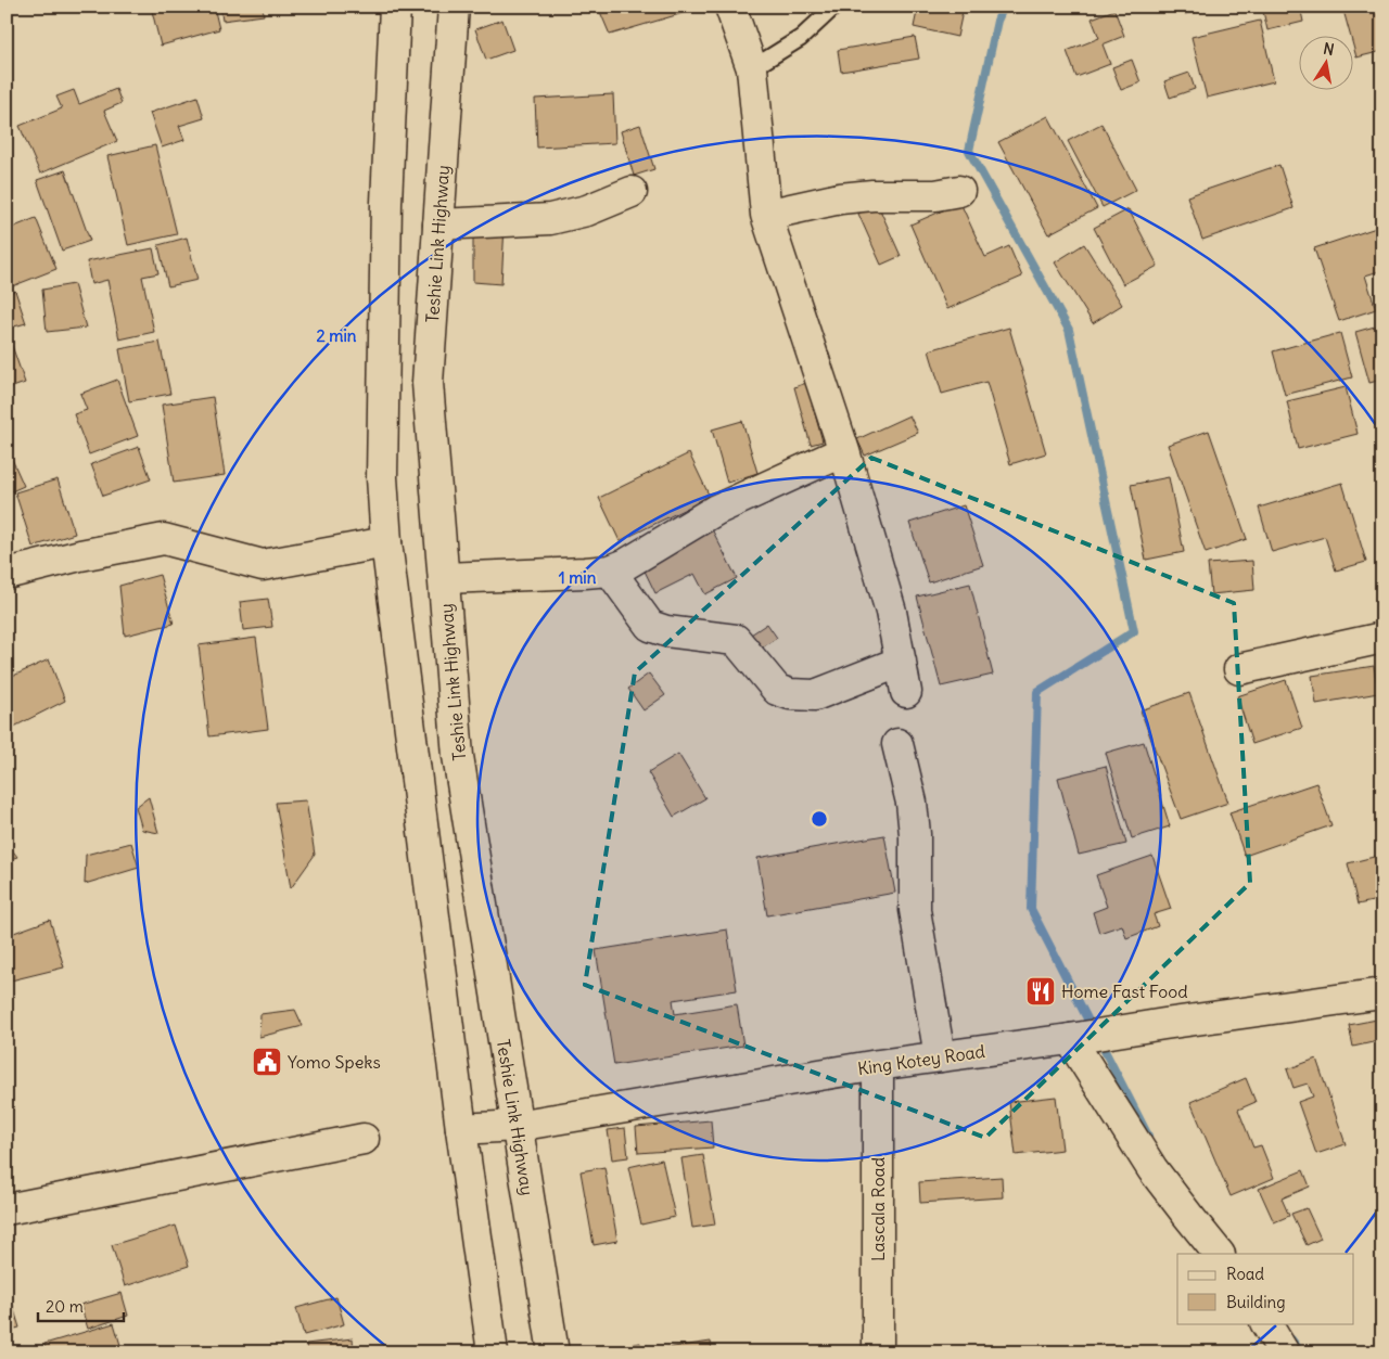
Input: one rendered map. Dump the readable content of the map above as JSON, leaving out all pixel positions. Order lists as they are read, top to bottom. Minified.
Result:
{"streets":{"street":["Teshie Link Highway","King Kotey Road","Lascala Road"]},"crossings":[["Teshie Link Highway","King Kotey Road"],["King Kotey Road","Lascala Road"]],"places":{"restaurant":["Home Fast Food"],"public building":["Yomo Speks"]},"legend":["Road","Building"],"scale_bar":"20 m","north":"top","rings":["2 min","1 min"]}
